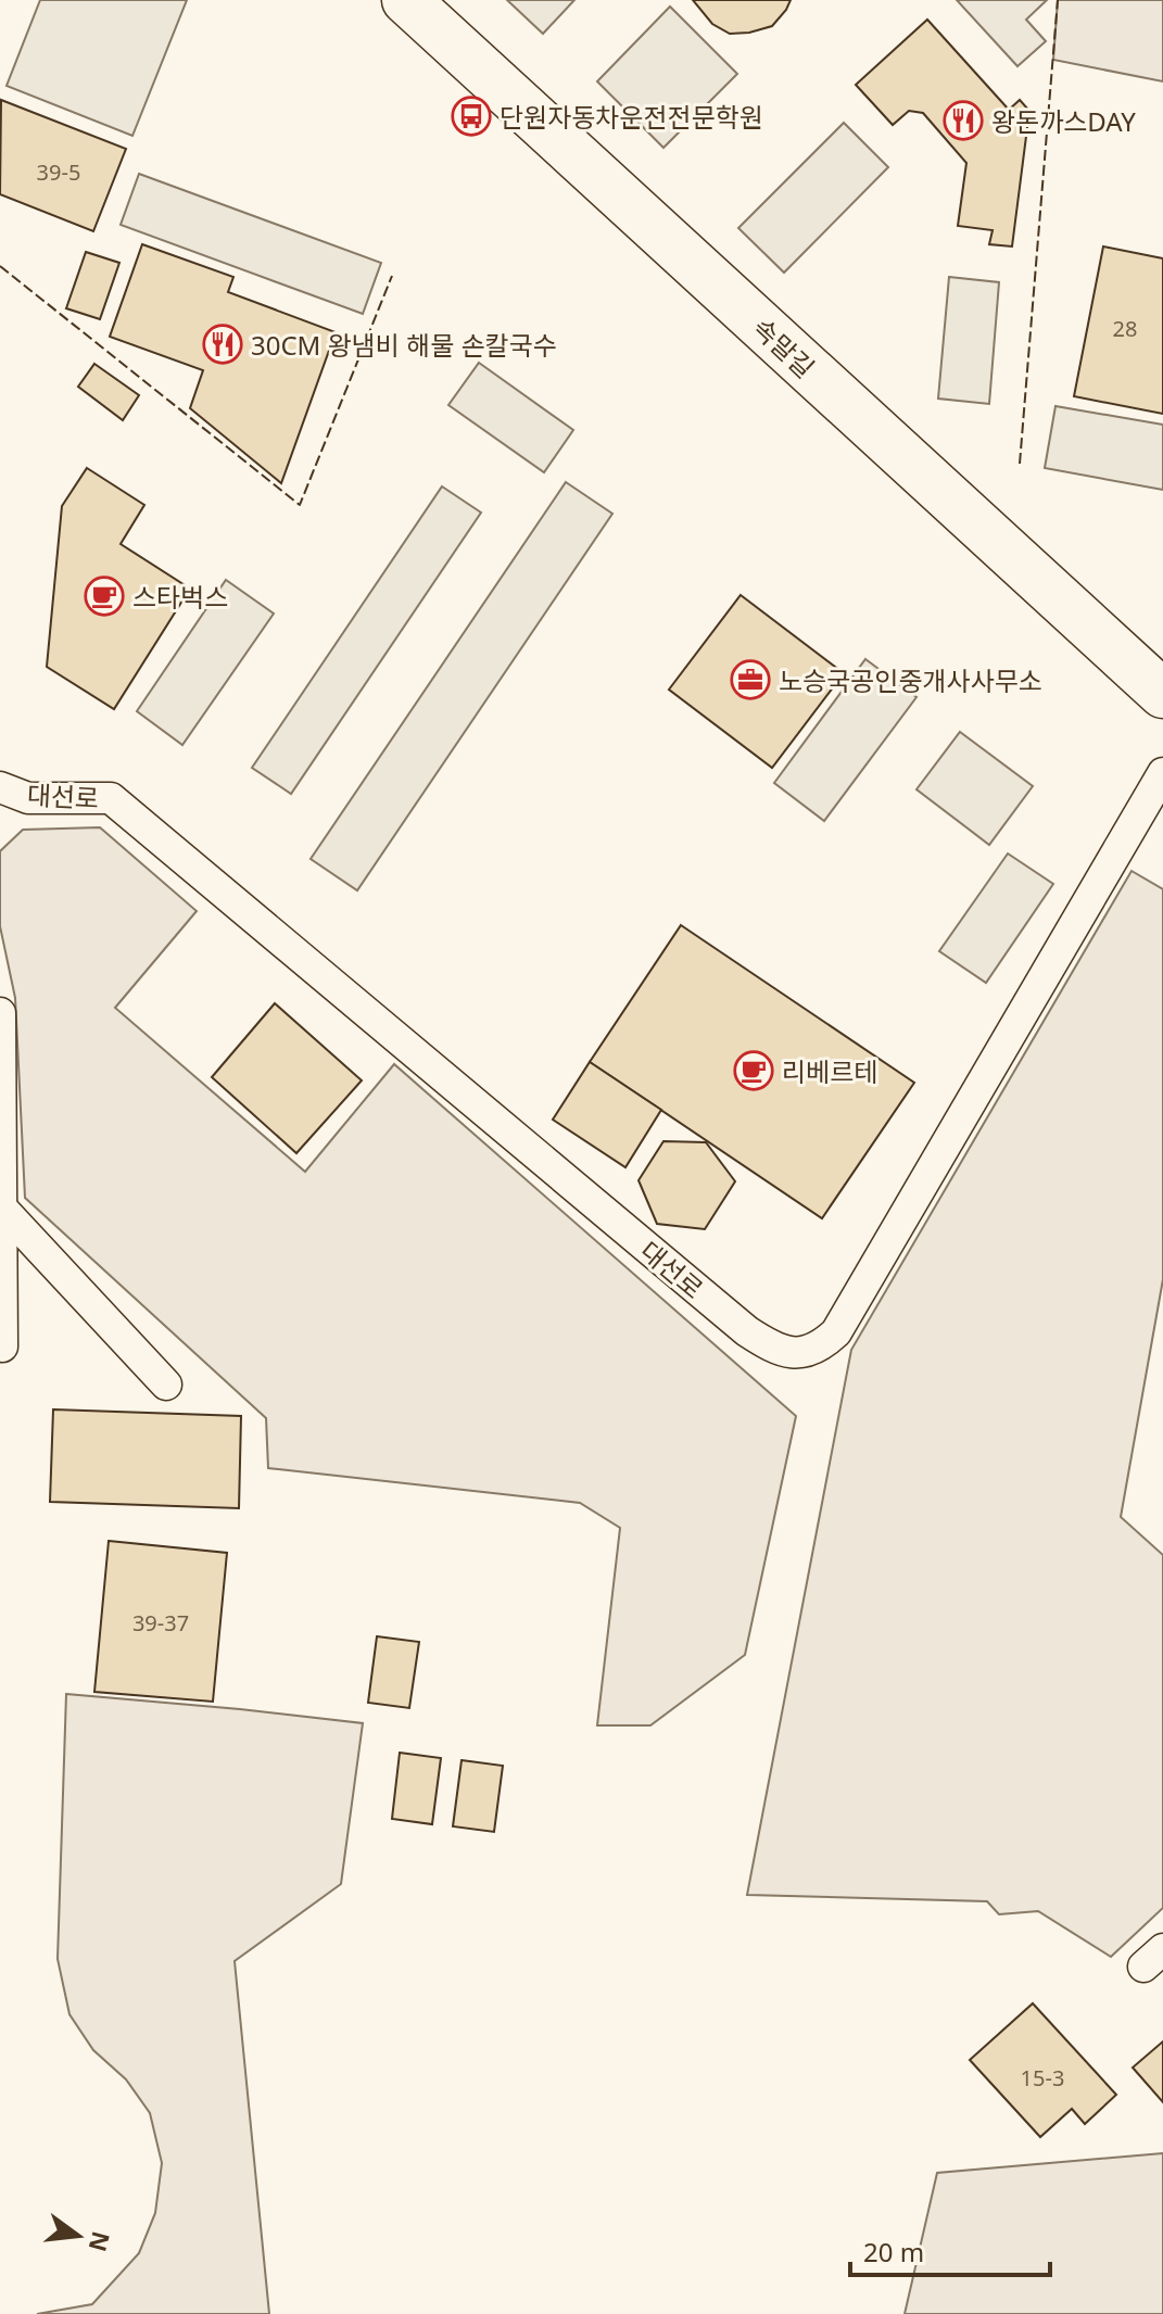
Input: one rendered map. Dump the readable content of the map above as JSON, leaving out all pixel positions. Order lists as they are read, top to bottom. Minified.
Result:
{"streets":{"street":["속말길"],"lane":["대선로"]},"places":{"bus stop":["단원자동차운전전문학원"],"restaurant":["왕돈까스DAY","30CM 왕냄비 해물 손칼국수"],"cafe":["스타벅스","리베르테"],"office":["노승국공인중개사사무소"]},"house_numbers":["39-5","28","39-37","15-3"],"scale_bar":"20 m","north":"right"}
